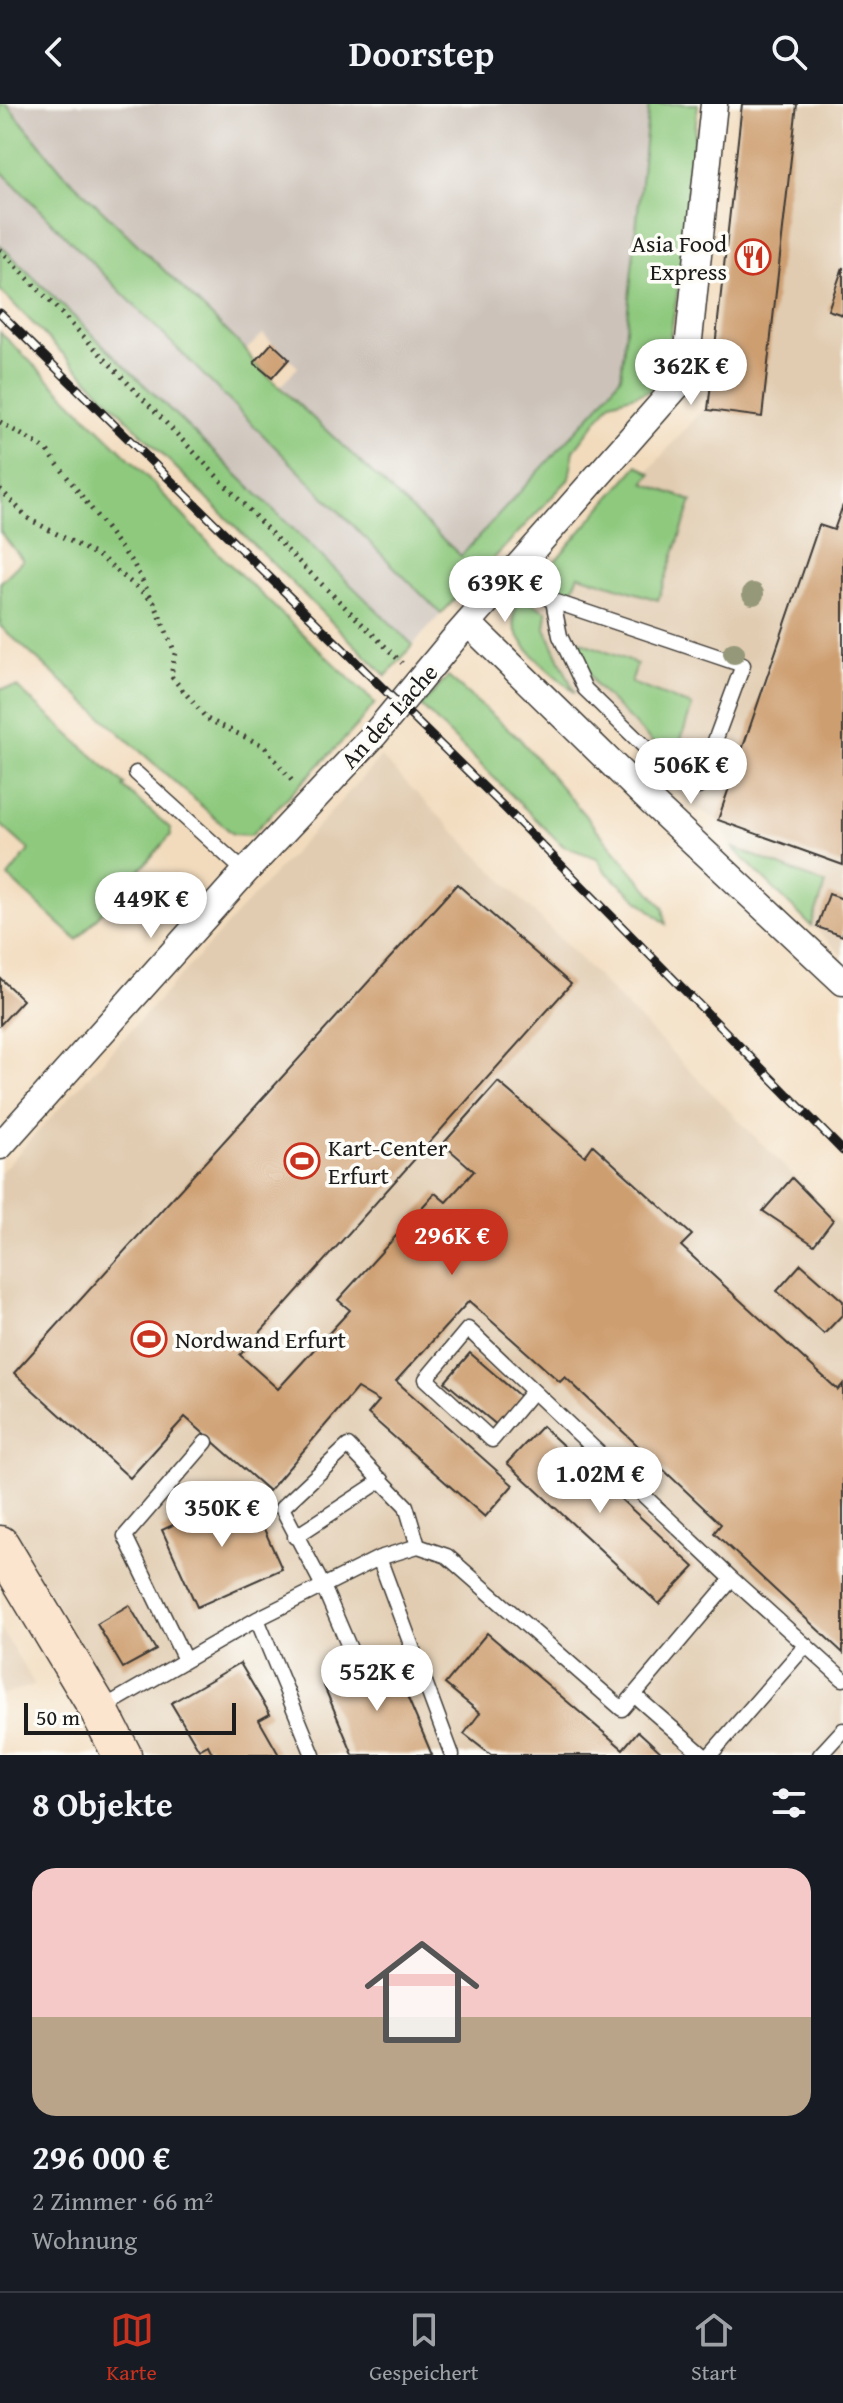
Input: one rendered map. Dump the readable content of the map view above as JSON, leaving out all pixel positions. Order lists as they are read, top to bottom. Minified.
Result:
{"streets":{"street":["An der Lache"]},"places":{"restaurant":["Asia Food Express"],"sports":["Kart-Center Erfurt","Nordwand Erfurt"]},"scale_bar":"50 m","page":{"header":"Doorstep","price":["362K €","639K €","506K €","449K €","296K €","1.02M €","350K €","552K €"],"scale":"50 m","heading":"8 Objekte","list":[{"name":"296 000 €","note":"2 Zimmer · 66 m² · Wohnung"}],"tabs":["Karte","Gespeichert","Start"]}}
